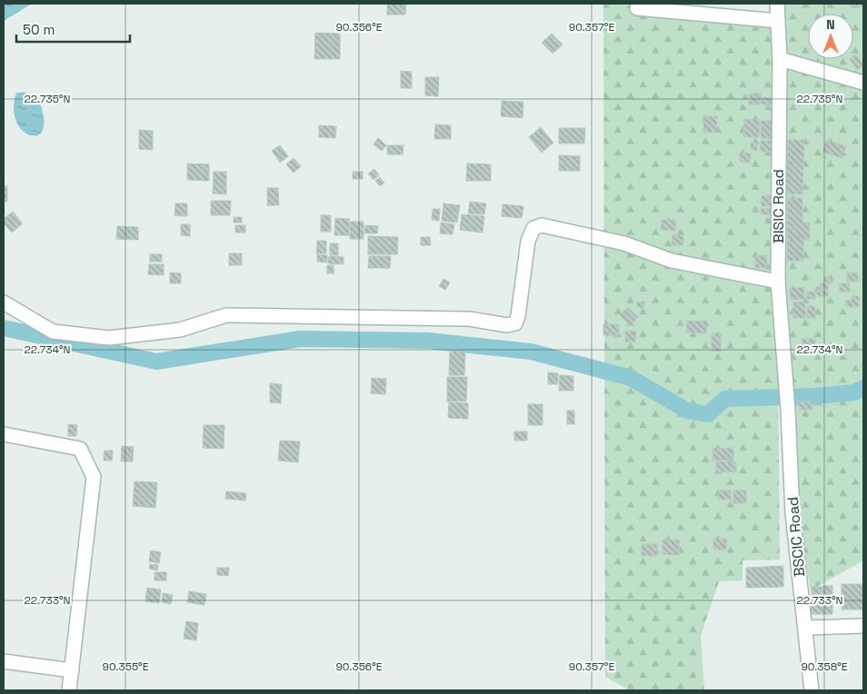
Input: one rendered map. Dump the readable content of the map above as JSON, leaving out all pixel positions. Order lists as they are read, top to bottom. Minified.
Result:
{"streets":{"street":["BISIC Road","BSCIC Road"]},"crossings":[["BISIC Road","BSCIC Road"]],"scale_bar":"50 m","north":"top","coordinates":["90.356°E","90.357°E","22.735°N","22.734°N","22.733°N","90.355°E","90.358°E"]}
